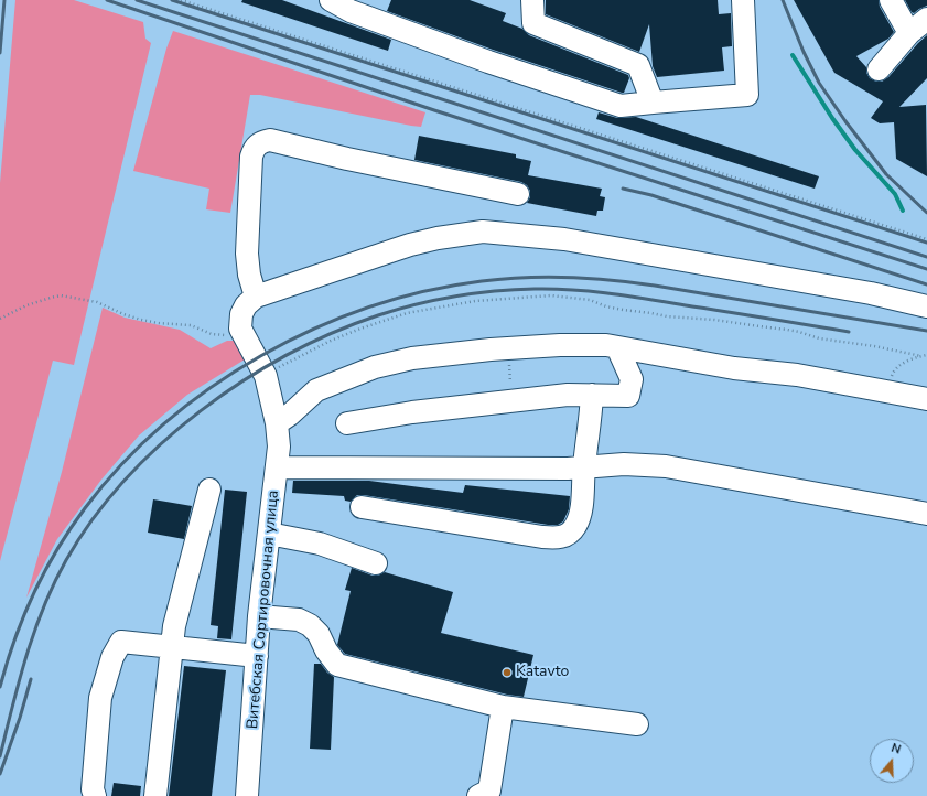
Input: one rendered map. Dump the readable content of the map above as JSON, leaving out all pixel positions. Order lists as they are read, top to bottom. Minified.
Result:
{"streets":{"street":["Витебская Сортировочная улица"]},"places":["Katavto"],"north":"top"}
